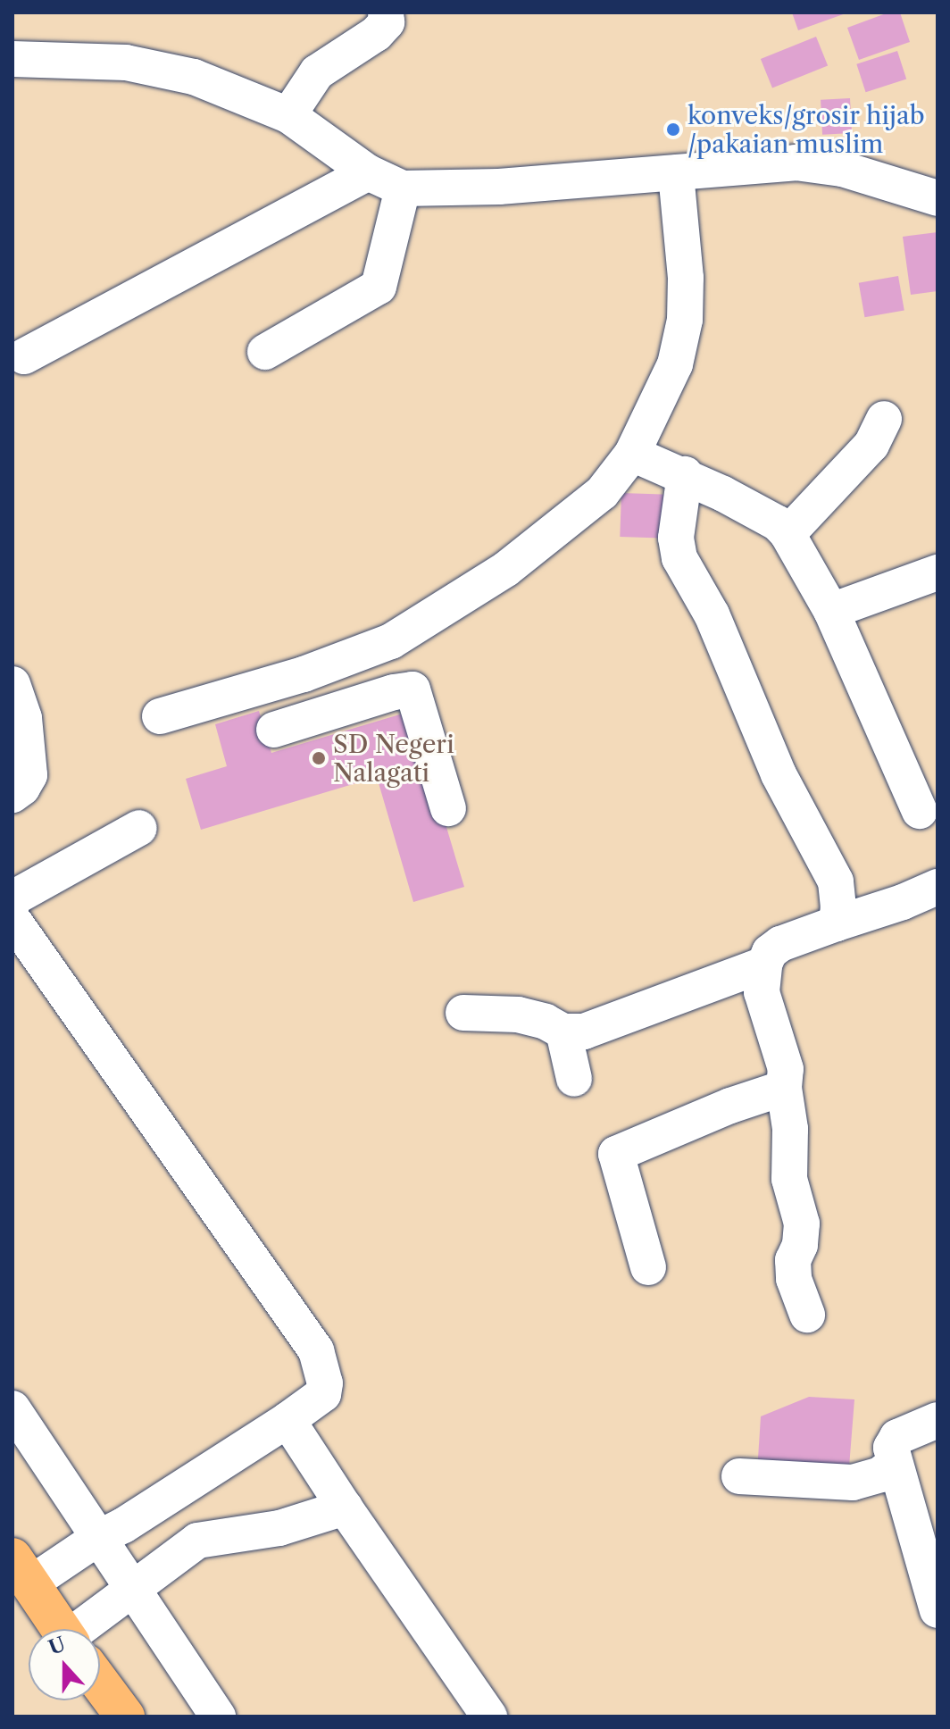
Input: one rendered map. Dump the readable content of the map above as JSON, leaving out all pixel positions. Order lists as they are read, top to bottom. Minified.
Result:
{"places":["konveks/grosir hijab /pakaian muslim","SD Negeri Nalagati"],"north":"top"}
